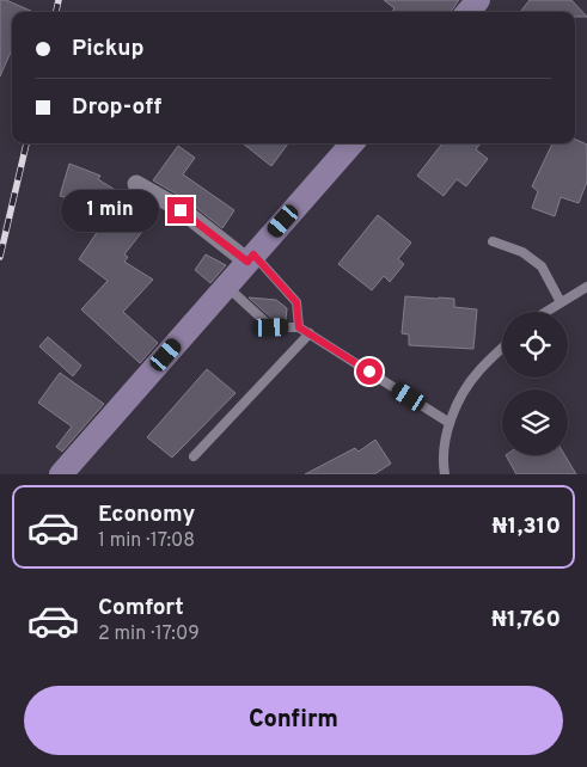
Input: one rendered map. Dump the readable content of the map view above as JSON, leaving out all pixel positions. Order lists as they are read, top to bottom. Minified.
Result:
{"page":{"banner":["Pickup","Drop-off"],"bubble":"1 min","list":[{"name":"Economy","note":"1 min · 17:08","value":"₦1,310"},{"name":"Comfort","note":"2 min · 17:09","value":"₦1,760"}],"buttons":"Confirm"}}
